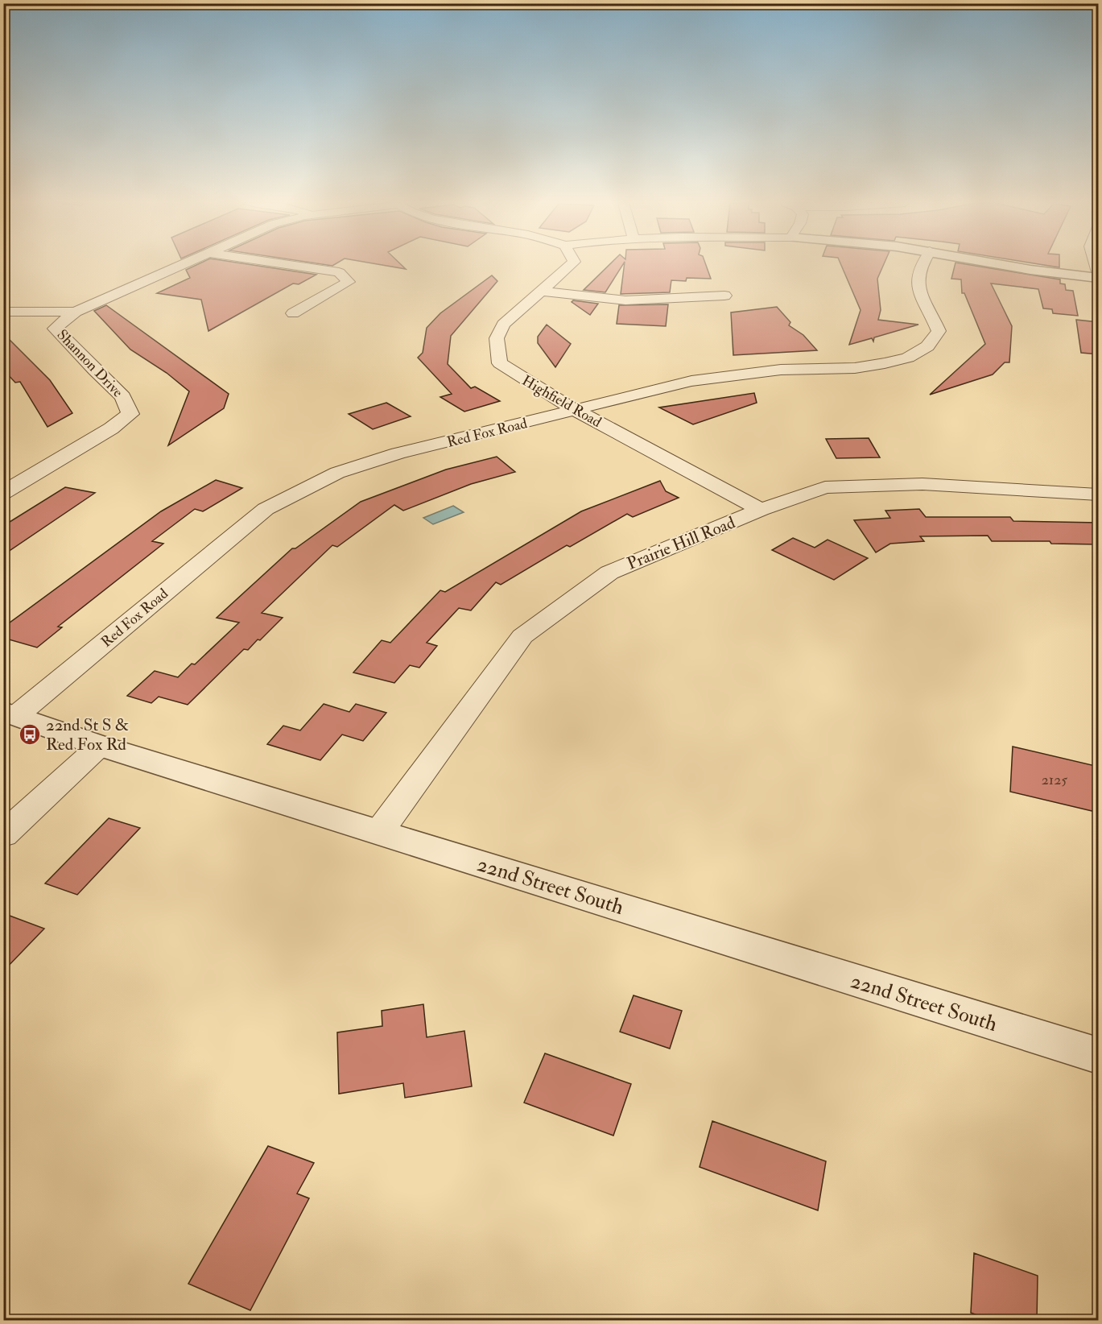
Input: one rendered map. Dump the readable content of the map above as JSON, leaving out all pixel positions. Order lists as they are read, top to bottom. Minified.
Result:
{"streets":{"street":["Shannon Drive","Highfield Road","Red Fox Road","Prairie Hill Road","22nd Street South"]},"crossings":[["Highfield Road","Red Fox Road"],["Highfield Road","Prairie Hill Road"],["Red Fox Road","22nd Street South"],["Prairie Hill Road","22nd Street South"]],"places":{"bus stop":["22nd St S & Red Fox Rd"]},"house_numbers":["2125"]}
